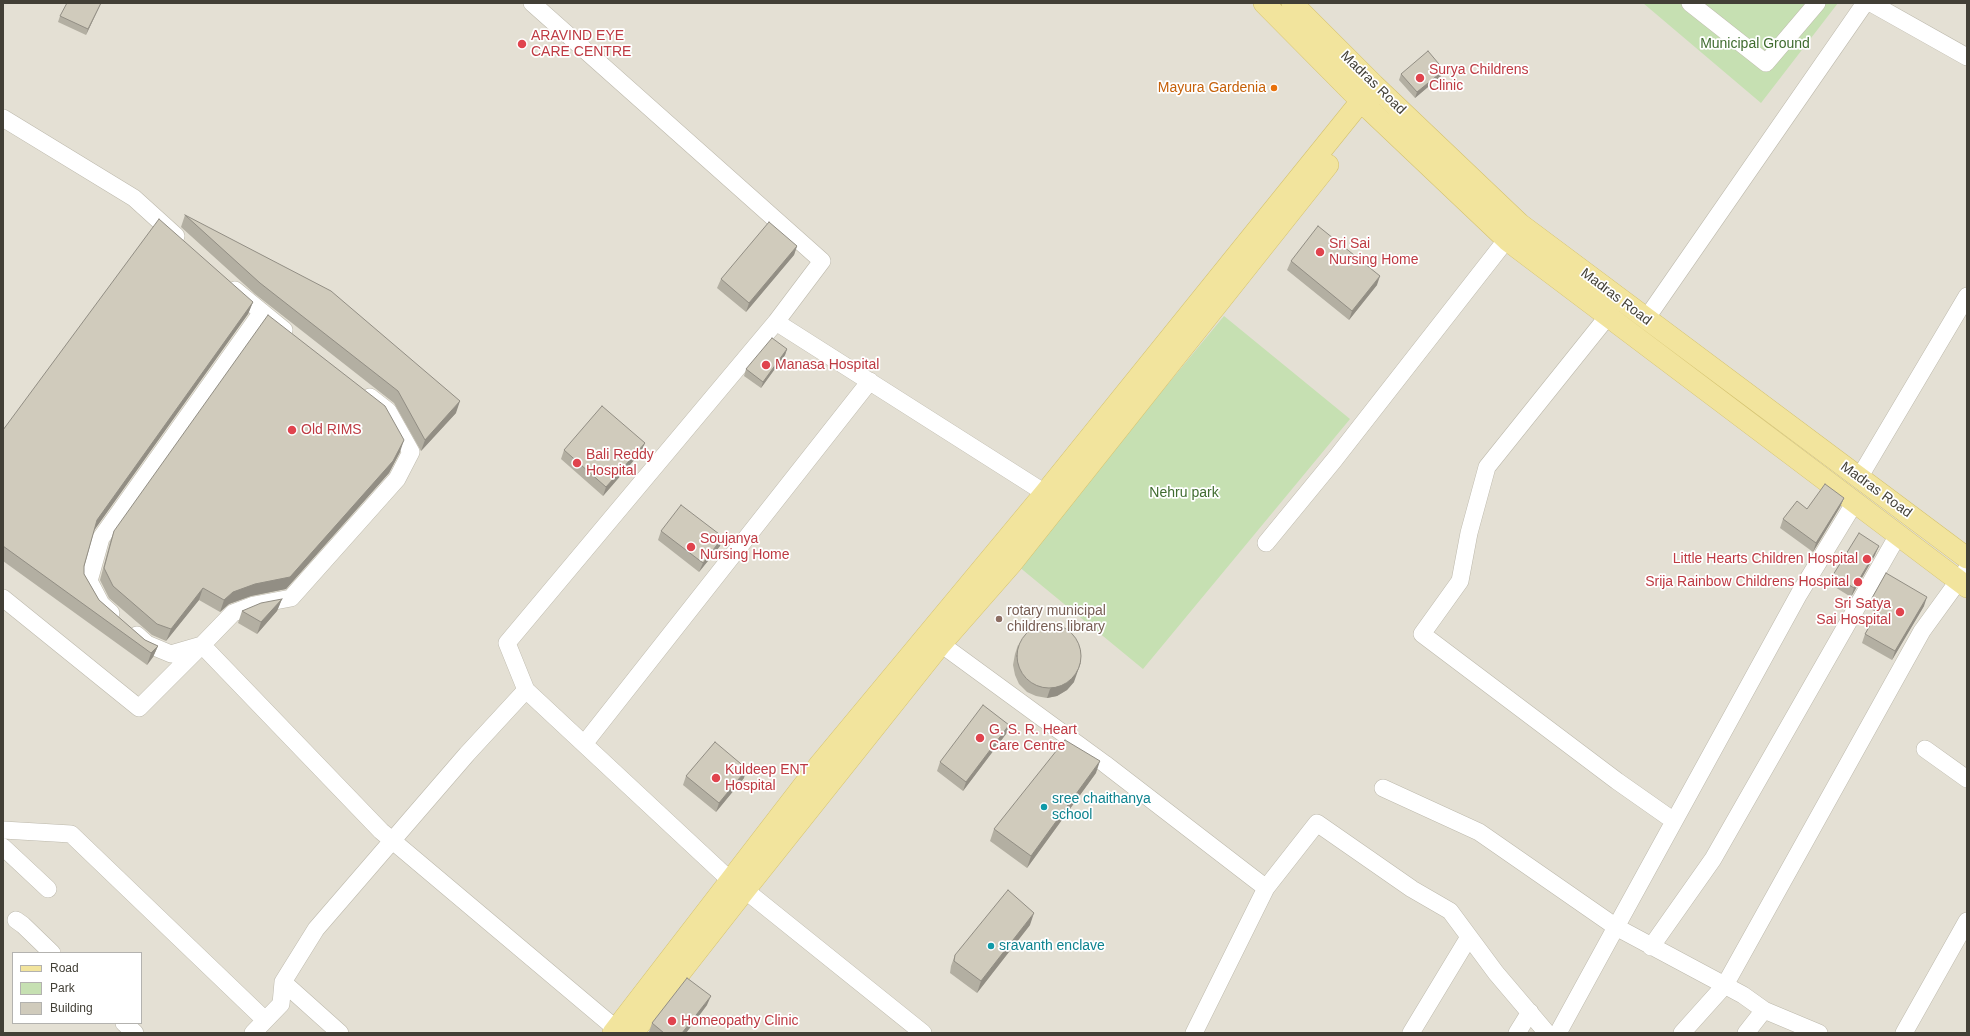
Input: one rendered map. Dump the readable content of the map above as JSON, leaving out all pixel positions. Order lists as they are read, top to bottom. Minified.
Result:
{"streets":{"main road":["Madras Road"]},"parks":["Municipal Ground","Nehru park"],"places":["ARAVIND EYE CARE CENTRE","Surya Childrens Clinic","Mayura Gardenia","Sri Sai Nursing Home","Manasa Hospital","Old RIMS","Bali Reddy Hospital","Soujanya Nursing Home","Little Hearts Children Hospital","Srija Rainbow Childrens Hospital","Sri Satya Sai Hospital","rotary municipal childrens library","G. S. R. Heart Care Centre","Kuldeep ENT Hospital","sree chaithanya school","sravanth enclave","Homeopathy Clinic"],"legend":["Road","Park","Building"]}
